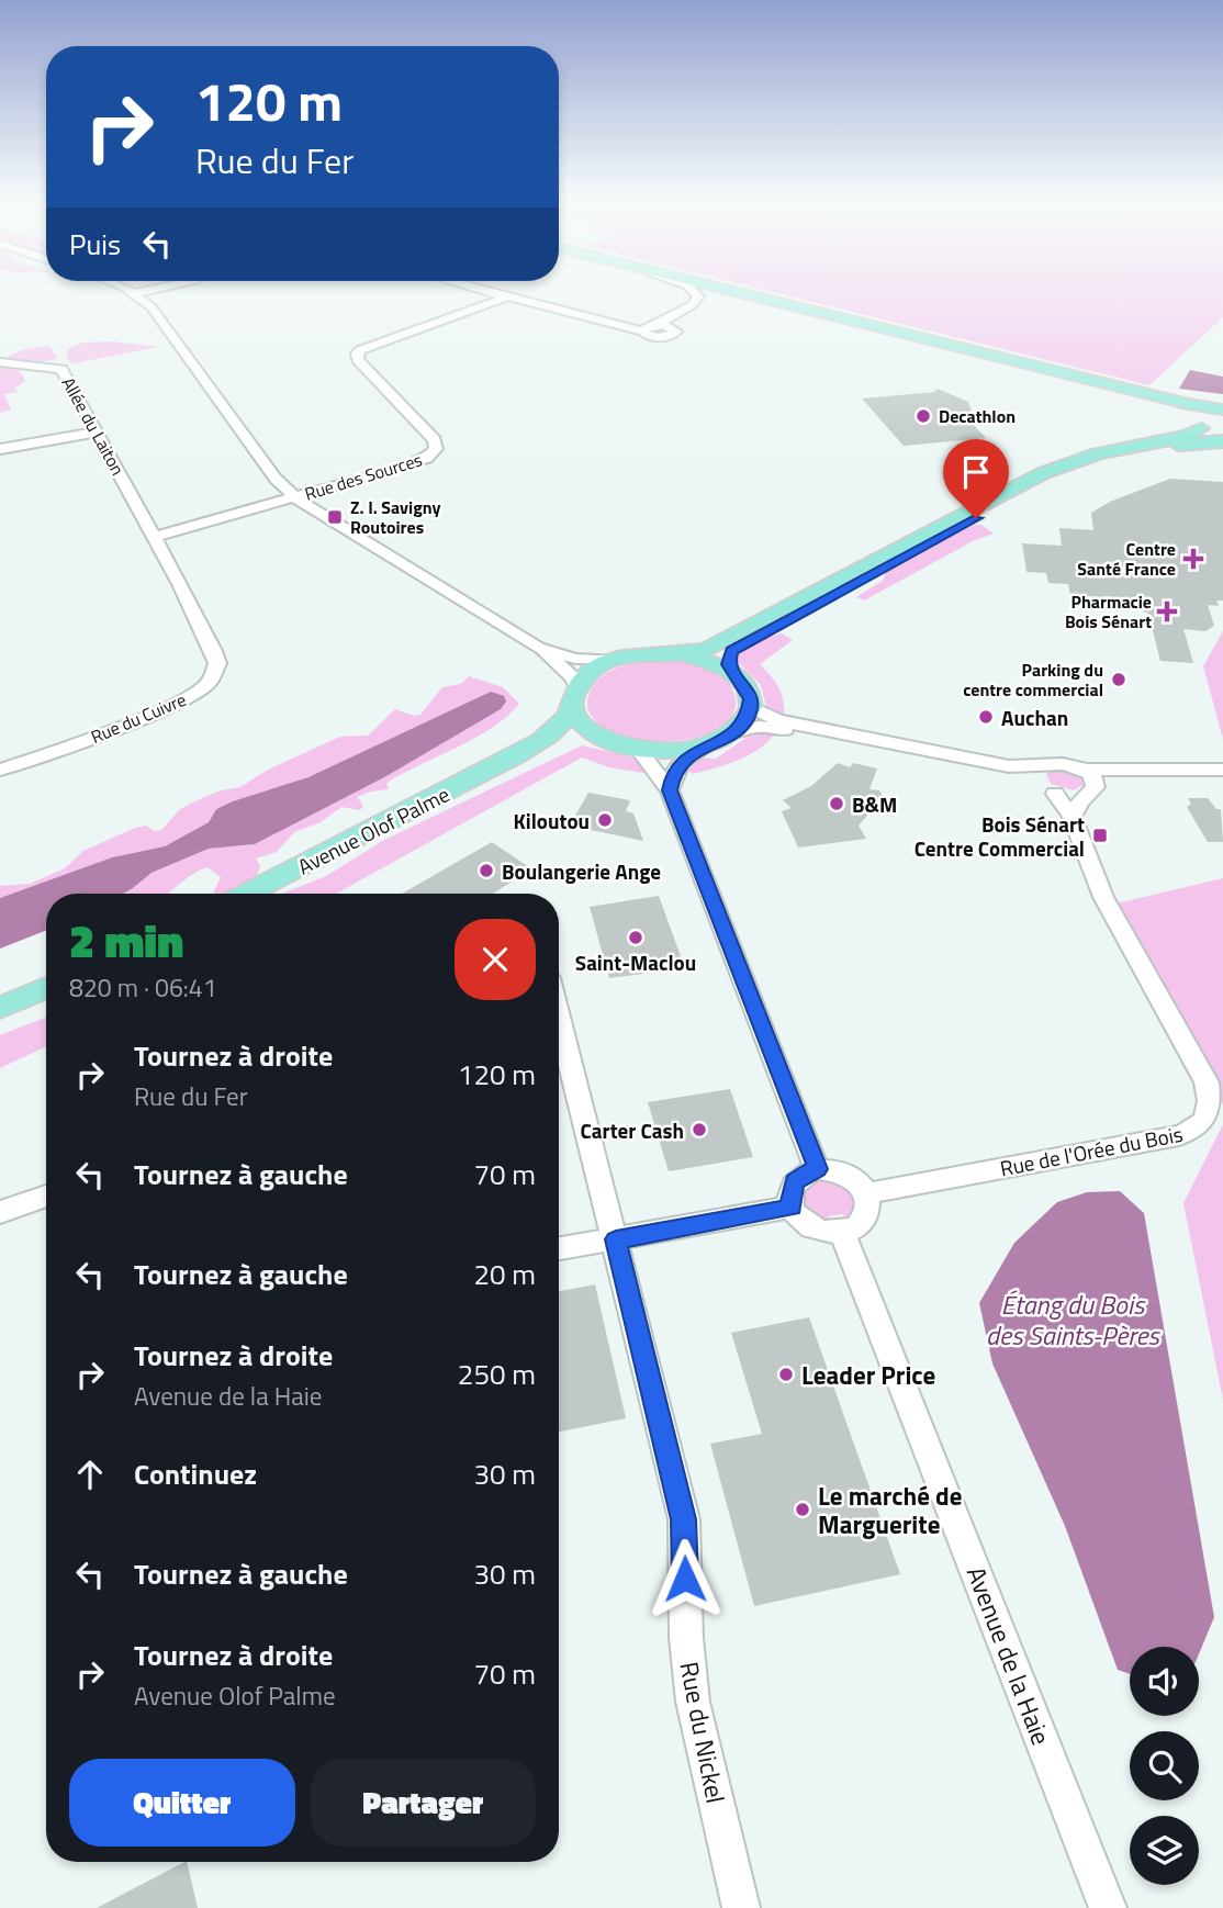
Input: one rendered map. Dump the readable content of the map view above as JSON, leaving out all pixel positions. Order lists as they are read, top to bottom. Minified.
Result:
{"streets":{"main road":["Avenue Olof Palme"],"street":["Allée du Laiton","Rue des Sources","Rue du Cuivre","Rue de l'Orée du Bois","Avenue de la Haie","Rue du Nickel"]},"crossings":[["Allée du Laiton","Rue du Cuivre"],["Rue de l'Orée du Bois","Avenue de la Haie"]],"water":["Étang du Bois des Saints-Pères"],"places":{"other":["Decathlon","Parking du centre commercial","Auchan","B&M","Kiloutou","Boulangerie Ange","Saint-Maclou","Carter Cash","Leader Price","Le marché de Marguerite"],"transit":["Z. I. Savigny Routoires","Bois Sénart Centre Commercial"],"health":["Centre Santé France","Pharmacie Bois Sénart"]},"page":{"turn":["120 m","Rue du Fer"],"then":"Puis","heading":["2 min","820 m · 06:41"],"list":[{"name":"Tournez à droite","note":"Rue du Fer","value":"120 m"},{"name":"Tournez à gauche","value":"70 m"},{"name":"Tournez à gauche","value":"20 m"},{"name":"Tournez à droite","note":"Avenue de la Haie","value":"250 m"},{"name":"Continuez","value":"30 m"},{"name":"Tournez à gauche","value":"30 m"},{"name":"Tournez à droite","note":"Avenue Olof Palme","value":"70 m"}],"buttons":["Quitter","Partager"]}}
